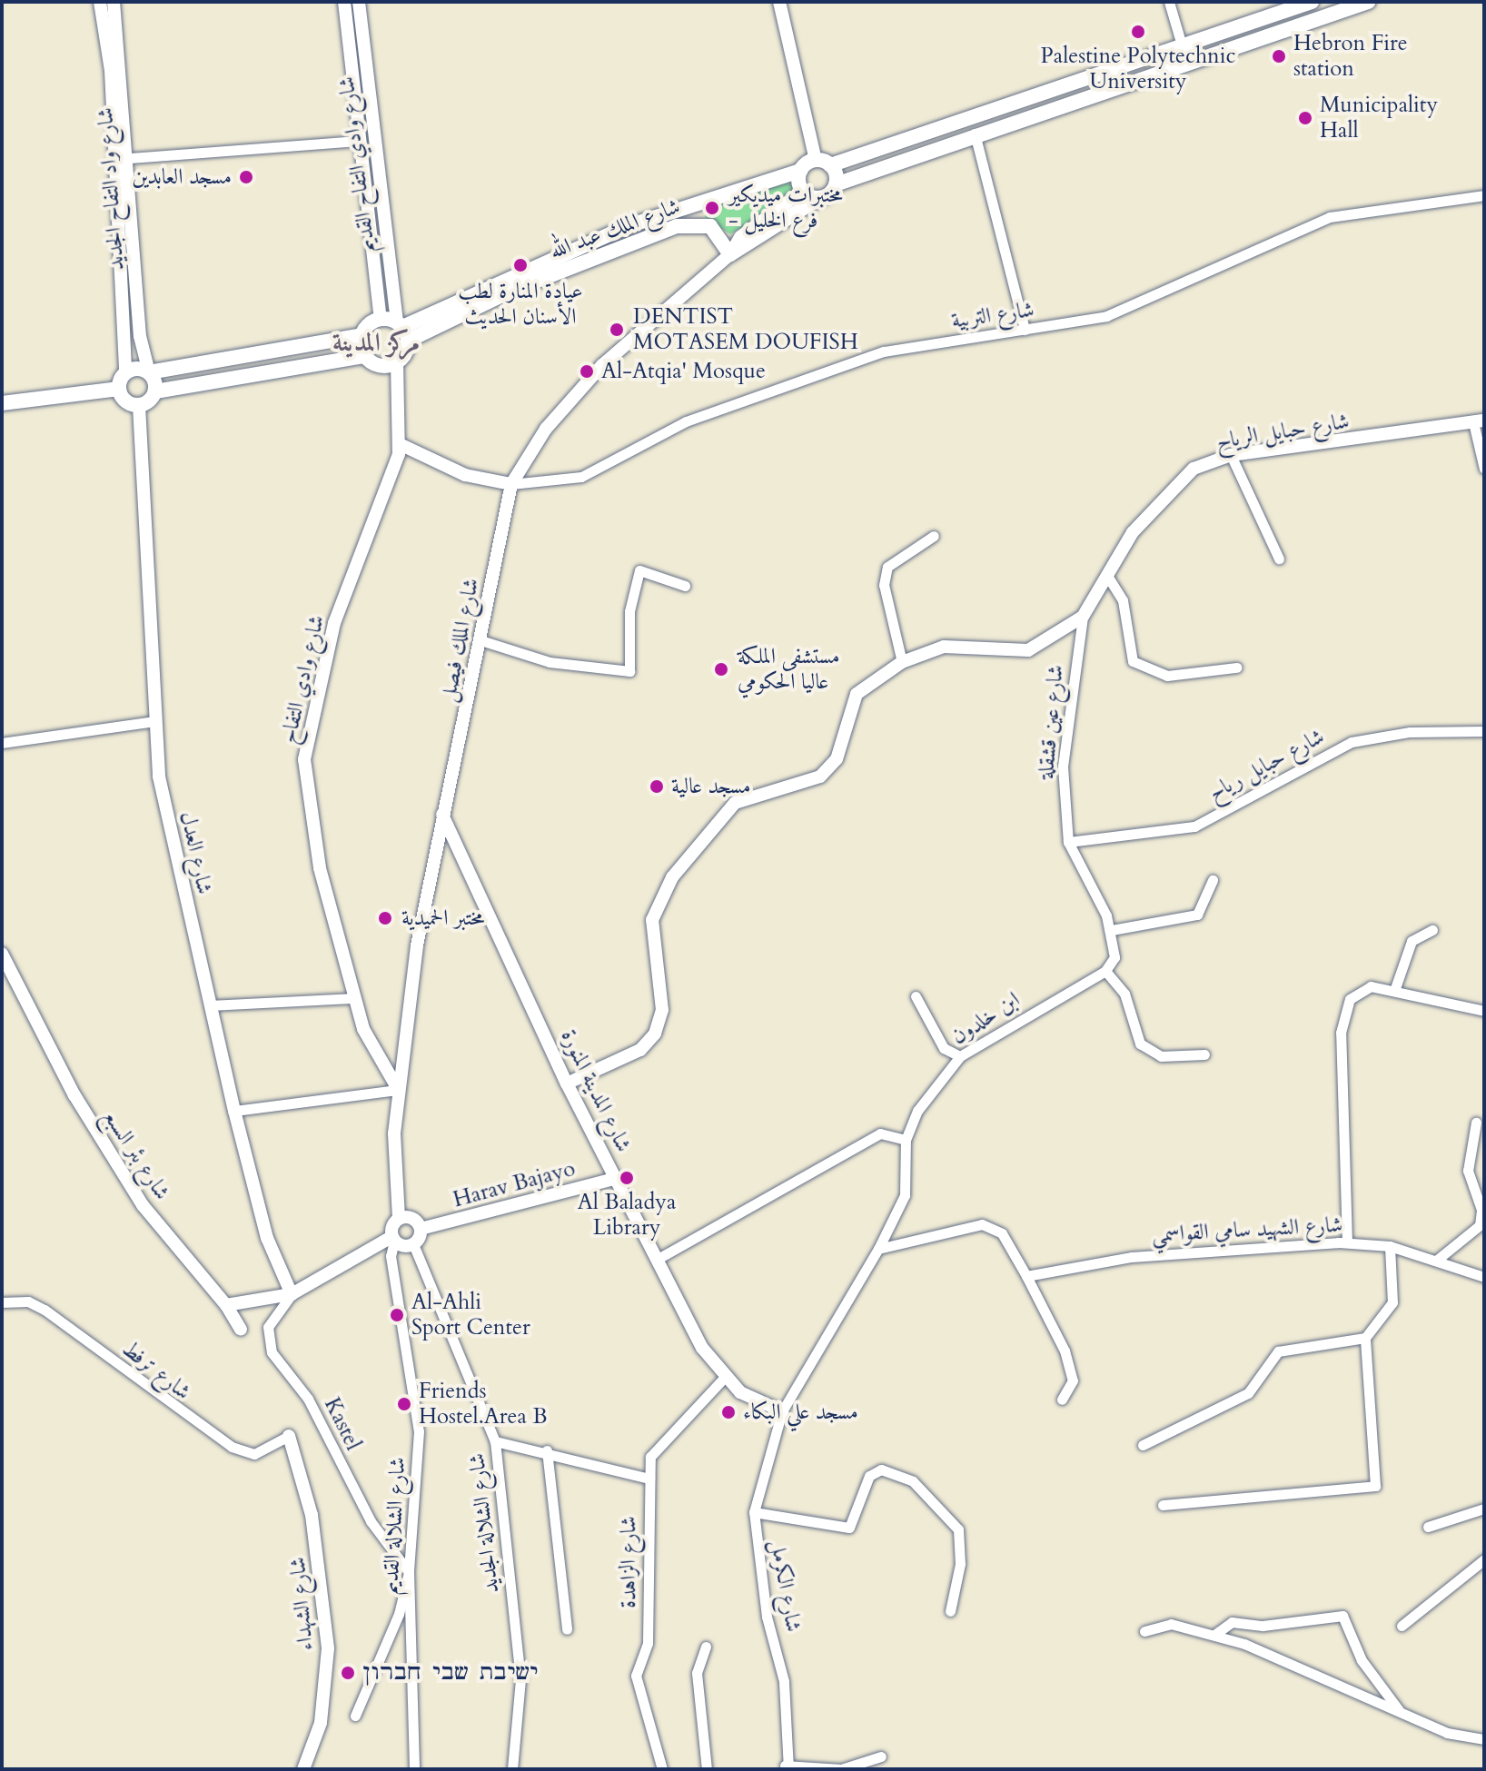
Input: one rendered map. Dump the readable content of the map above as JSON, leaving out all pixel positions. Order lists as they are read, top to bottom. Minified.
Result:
{"streets":{"main road":["شارع الملك عبد الله"],"street":["شارع وادي التفاح القديم","شارع واد التفاح الجديد","شارع التربية","شارع حبايل الرياح","شارع الملك فيصل","شارع وادي التفاح","شارع عين قشقلة","شارع حبايل رياح","شارع العدل","ابن خلدون","شارع المدينة المنورة","شارع بئر السبع","Harav Bajayo","شارع الشهيد سامي القواسمي","شارع ترفط","Kastel","شارع الشلالة الجديد","شارع الشلالة القديم","شارع الزاهدة","شارع الكرمل","شارع الشهداء"]},"crossings":[["شارع وادي التفاح القديم","شارع الملك عبد الله"],["شارع وادي التفاح القديم","شارع وادي التفاح"],["شارع واد التفاح الجديد","شارع العدل"],["شارع الملك عبد الله","شارع الملك فيصل"],["شارع الملك عبد الله","شارع وادي التفاح"],["شارع التربية","شارع الملك فيصل"],["شارع حبايل الرياح","شارع عين قشقلة"],["شارع حبايل الرياح","شارع المدينة المنورة"],["شارع الملك فيصل","شارع وادي التفاح"],["شارع الملك فيصل","شارع المدينة المنورة"],["شارع عين قشقلة","شارع حبايل رياح"],["شارع العدل","Kastel"],["ابن خلدون","شارع الكرمل"],["شارع المدينة المنورة","Harav Bajayo"],["شارع المدينة المنورة","شارع الزاهدة"],["شارع ترفط","شارع الشهداء"],["Kastel","شارع الشلالة القديم"]],"districts":["مركز المدينة"],"places":["Palestine Polytechnic University","Hebron Fire station","Municipality Hall","مسجد العابدين","مختبرات ميديكير - فرع الخليل","عيادة المنارة لطب الأسنان الحديث","DENTIST MOTASEM DOUFISH","Al-Atqia' Mosque","مستشفى الملكة عاليا الحكومي","مسجد عالية","مختبر الحميدية","Al Baladya Library","Al-Ahli Sport Center","Friends Hostel.Area B","مسجد علي البكاء","ישיבת שבי חברון"]}
